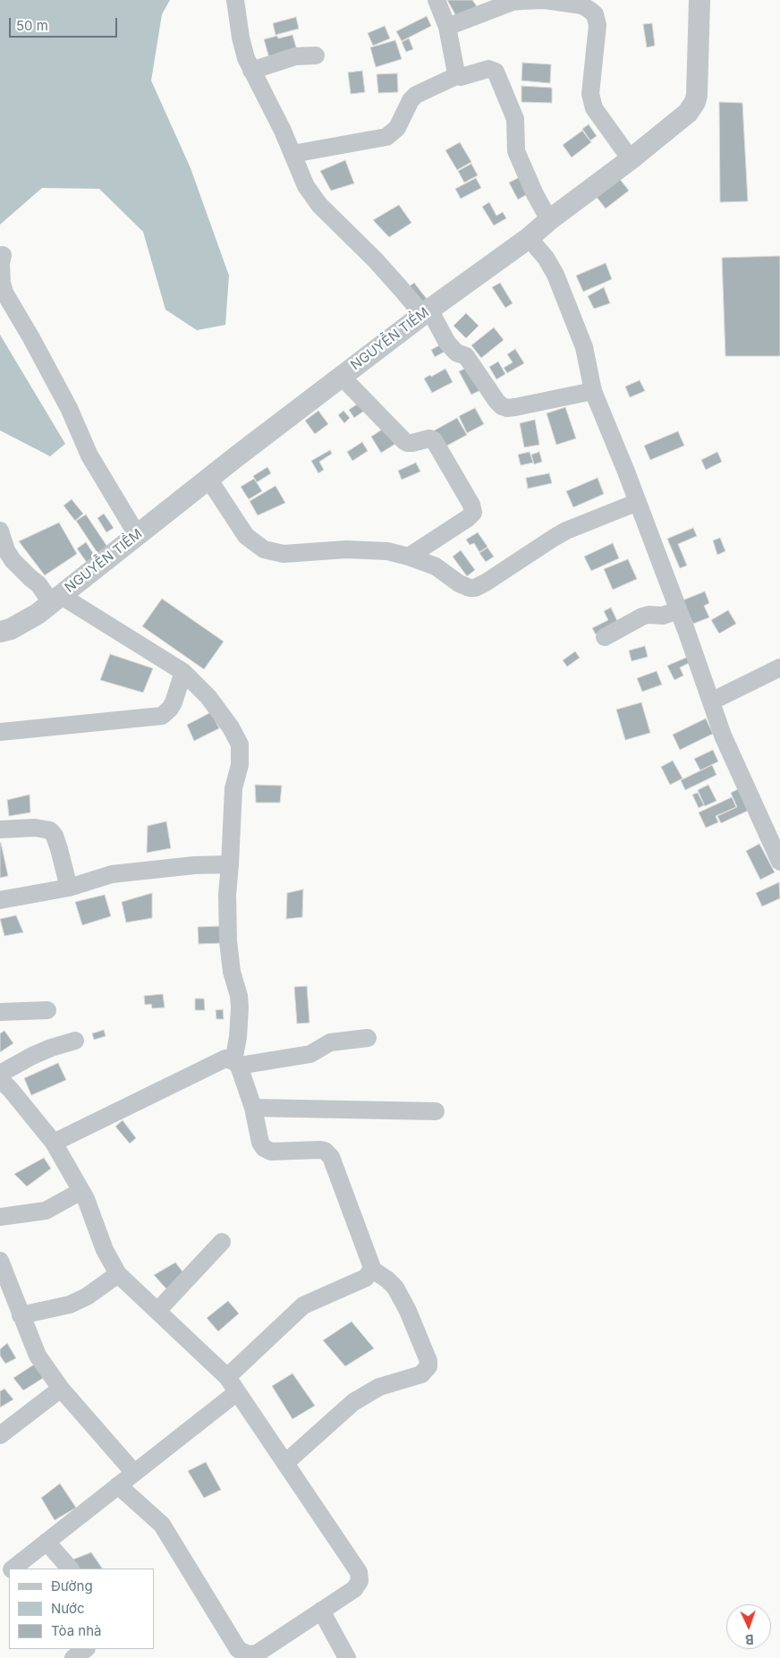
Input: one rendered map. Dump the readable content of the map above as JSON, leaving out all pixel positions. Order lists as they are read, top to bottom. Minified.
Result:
{"streets":{"street":["NGUYỄN TIỀM"]},"legend":["Đường","Nước","Tòa nhà"],"scale_bar":"50 m","north":"bottom"}
